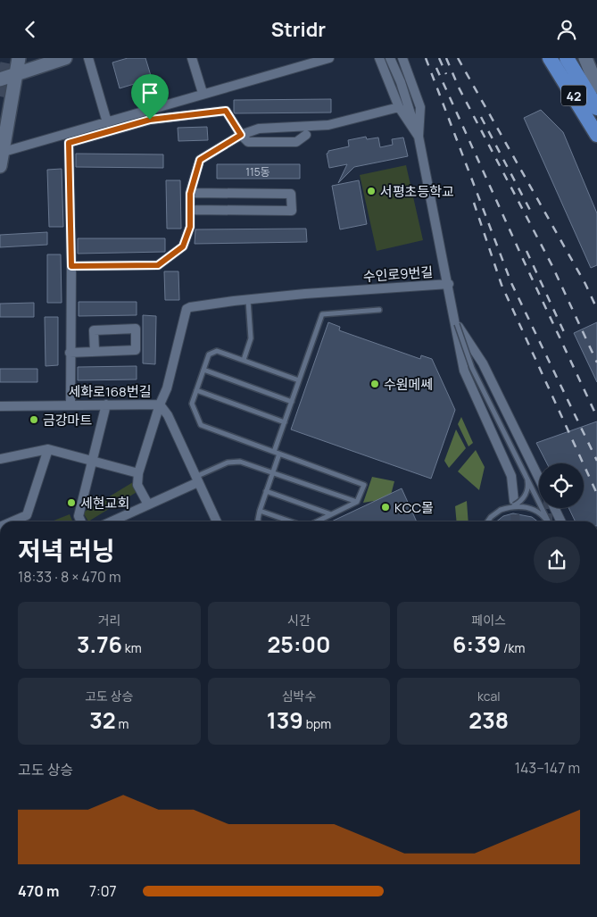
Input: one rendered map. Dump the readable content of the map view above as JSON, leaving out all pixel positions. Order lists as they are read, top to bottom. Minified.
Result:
{"streets":{"main road":["42"],"street":["수인로9번길","세화로168번길"]},"crossings":[["수인로9번길","세화로168번길"]],"places":["서평초등학교","수원메쎄","금강마트","세현교회","KCC몰"],"house_numbers":["115동"],"page":{"header":"Stridr","heading":["저녁 러닝","18:33 · 8 × 470 m"],"stats":[["거리","3.76 km"],["시간","25:00"],["페이스","6:39 /km"],["고도 상승","32 m"],["심박수","139 bpm"],["kcal","238"]],"chart":["고도 상승","143–147 m"],"list":[{"name":"470 m","note":"7:07"}]}}
